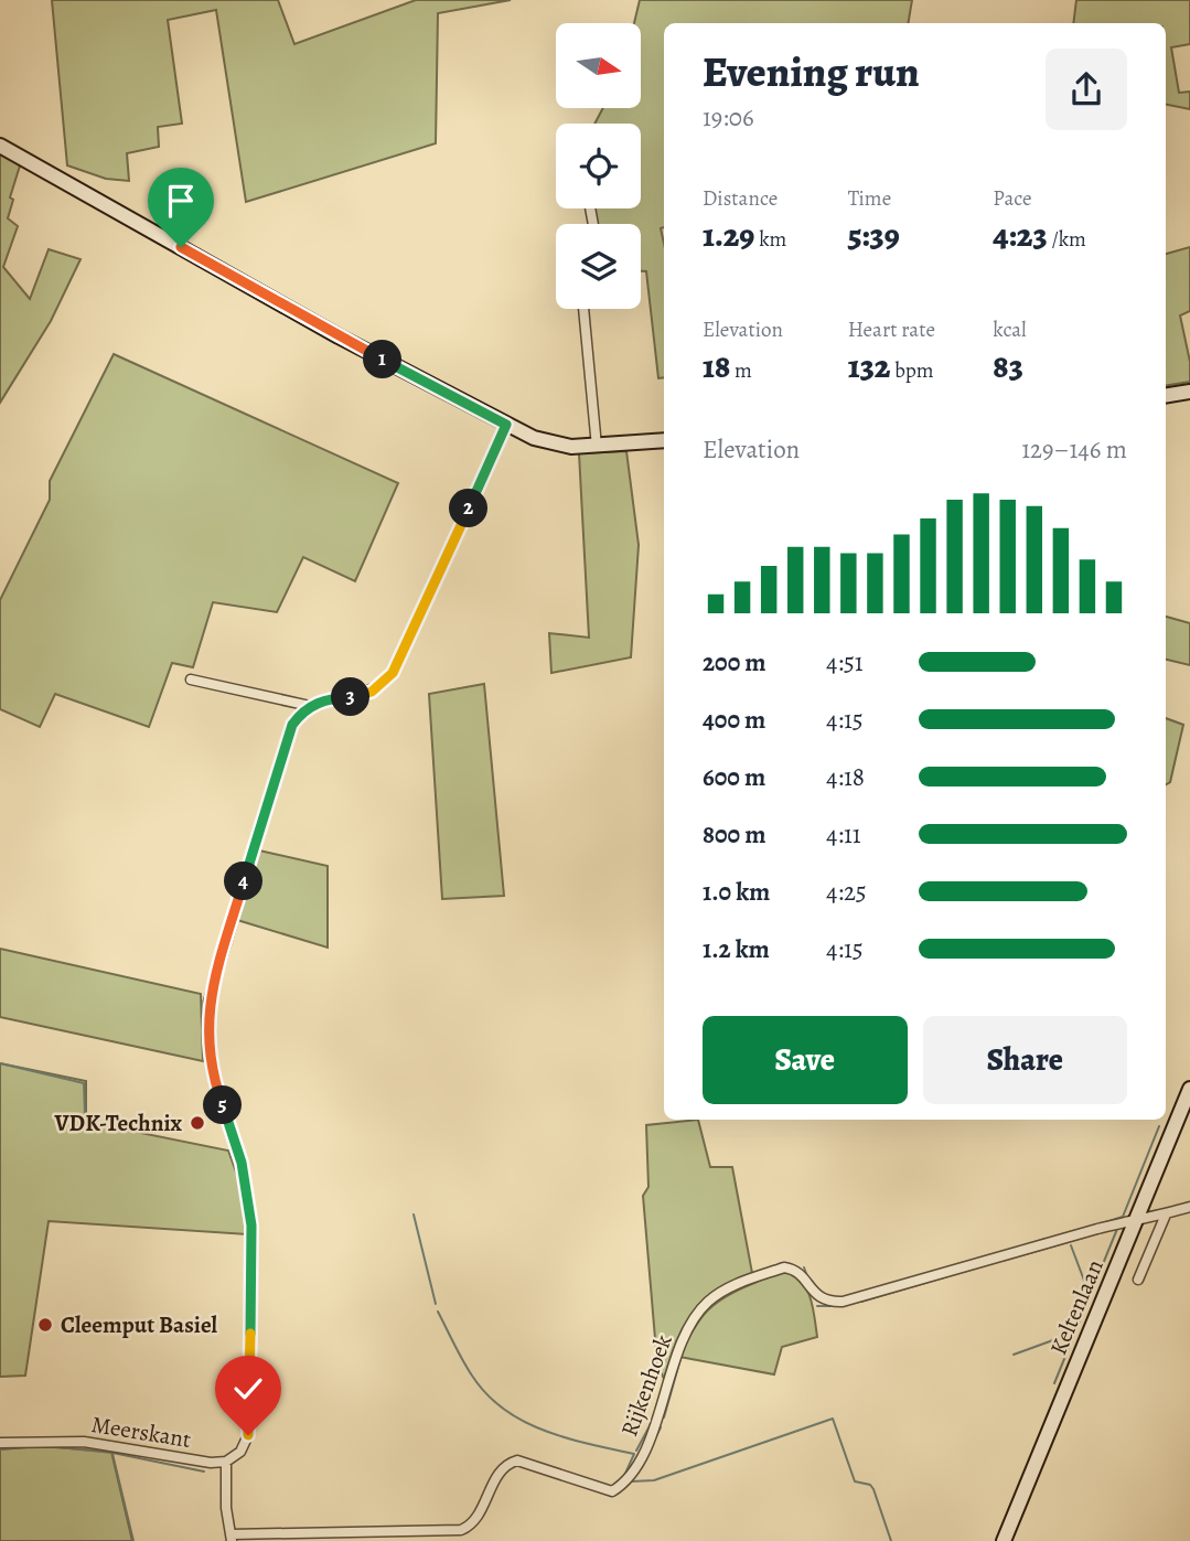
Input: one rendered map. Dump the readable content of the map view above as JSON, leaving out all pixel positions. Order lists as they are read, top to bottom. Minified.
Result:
{"streets":{"street":["Keltenlaan","Rijkenhoek","Meerskant"]},"crossings":[["Keltenlaan","Rijkenhoek"],["Rijkenhoek","Meerskant"]],"places":["VDK-Technix","Cleemput Basiel"],"north":"right","page":{"heading":["Evening run","19:06"],"stats":[["Distance","1.29 km"],["Time","5:39"],["Pace","4:23 /km"],["Elevation","18 m"],["Heart rate","132 bpm"],["kcal","83"]],"pins":["1","2","3","4","5"],"chart":["Elevation","129–146 m"],"list":[{"name":"200 m","note":"4:51"},{"name":"400 m","note":"4:15"},{"name":"600 m","note":"4:18"},{"name":"800 m","note":"4:11"},{"name":"1.0 km","note":"4:25"},{"name":"1.2 km","note":"4:15"}],"buttons":["Save","Share"]}}
